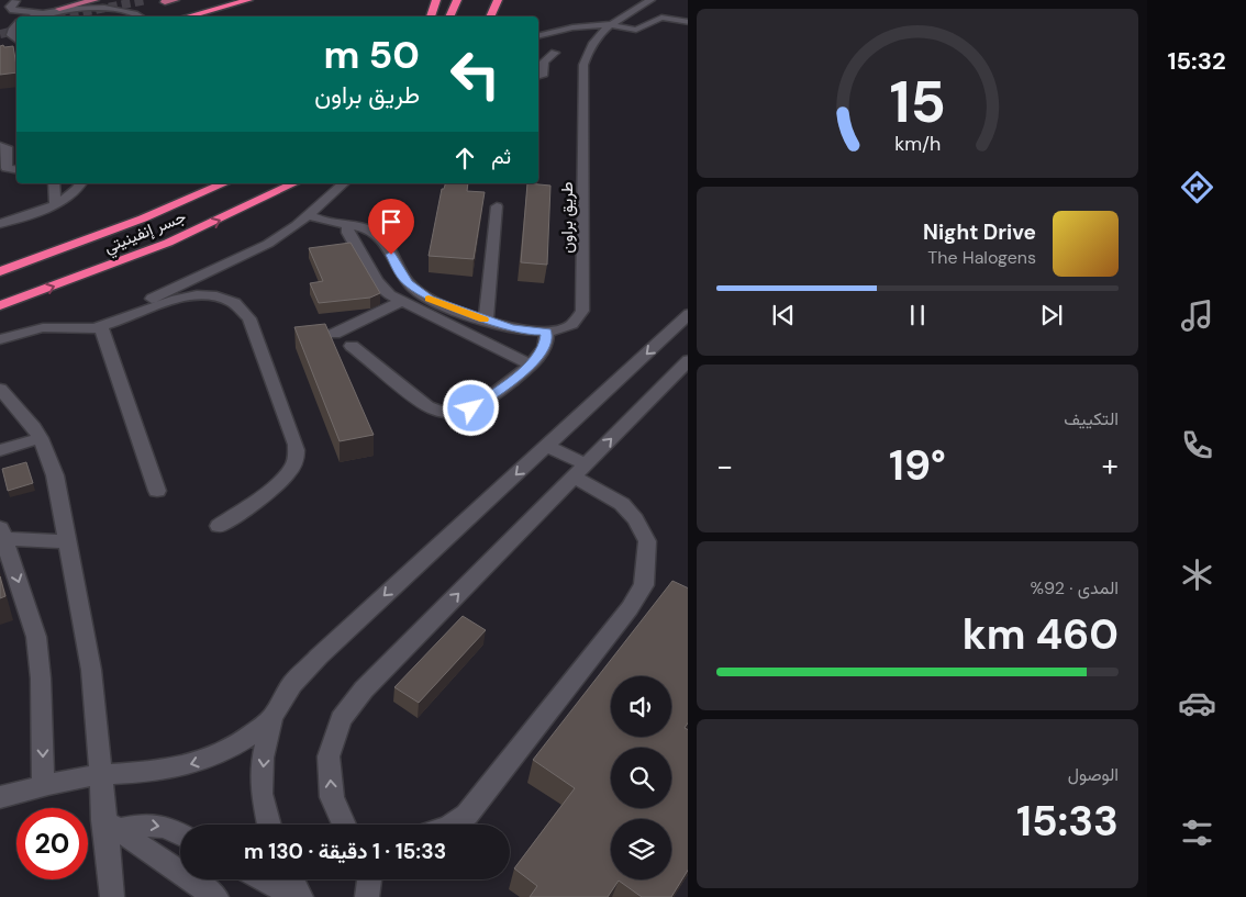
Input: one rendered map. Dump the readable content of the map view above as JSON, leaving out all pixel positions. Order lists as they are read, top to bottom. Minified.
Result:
{"streets":{"highway":["جسر إنفينيتي"],"street":["طريق براون"]},"page":{"tabs":"15:32","turn":["50 m","طريق براون"],"then":"ثم","song":["Night Drive","The Halogens"],"tile":["التكييف",["المدى · 92%","460 km"],["الوصول","15:33"]],"heat":["−","19°","+"],"limit":"20","trip":"15:33 · 1 دقيقة · 130 m","gauge":["15","km/h"]}}
